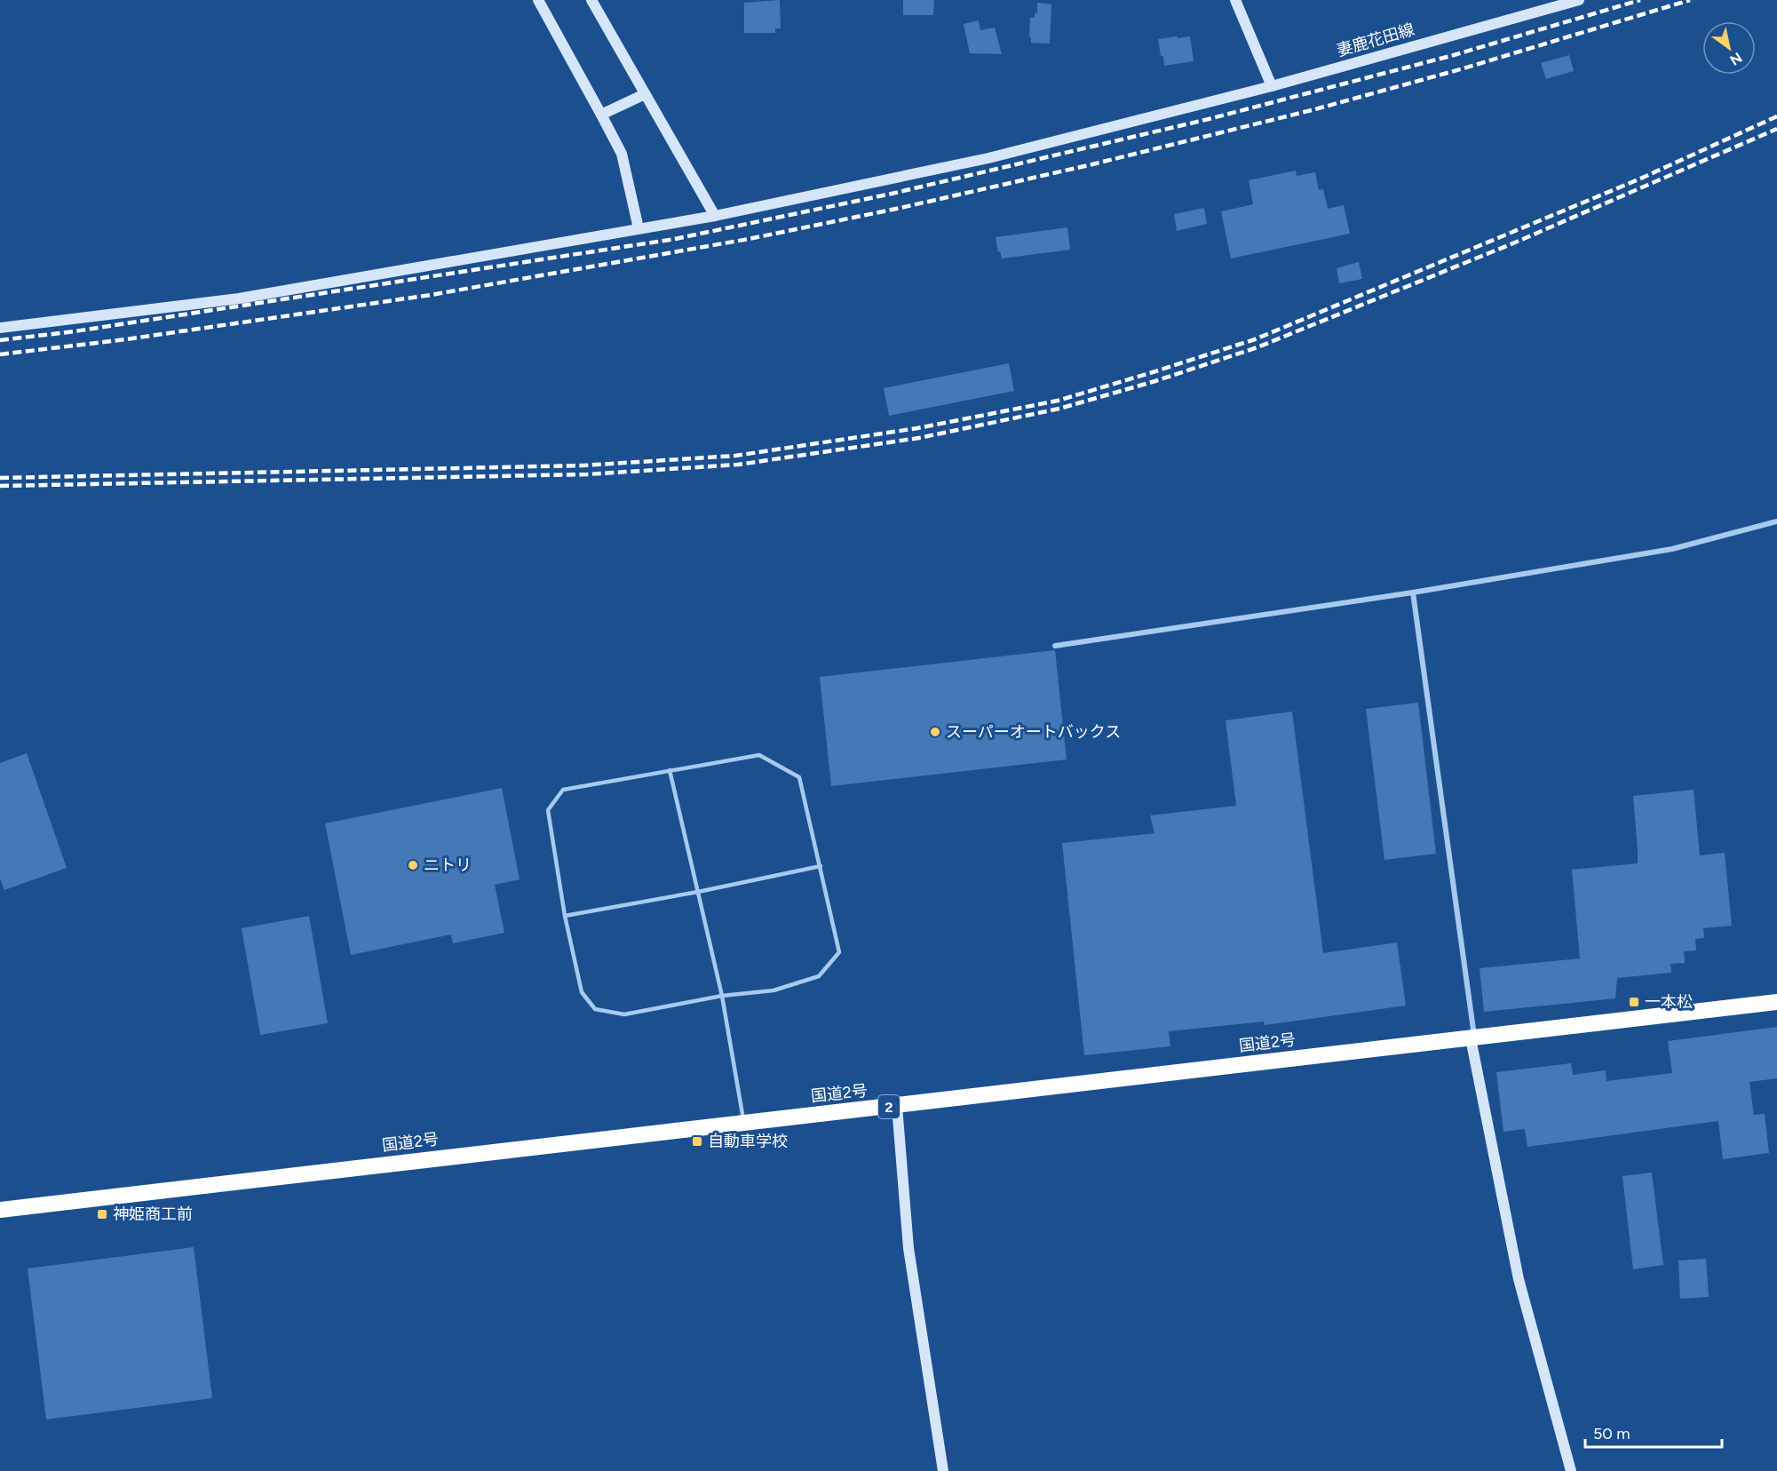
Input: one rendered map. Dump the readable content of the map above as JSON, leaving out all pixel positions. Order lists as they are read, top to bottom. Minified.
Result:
{"streets":{"highway":["国道2号","2"],"street":["妻鹿花田線"]},"places":{"other":["スーパーオートバックス","ニトリ"],"transit":["一本松","自動車学校","神姫商工前"]},"scale_bar":"50 m","north":"bottom right"}
